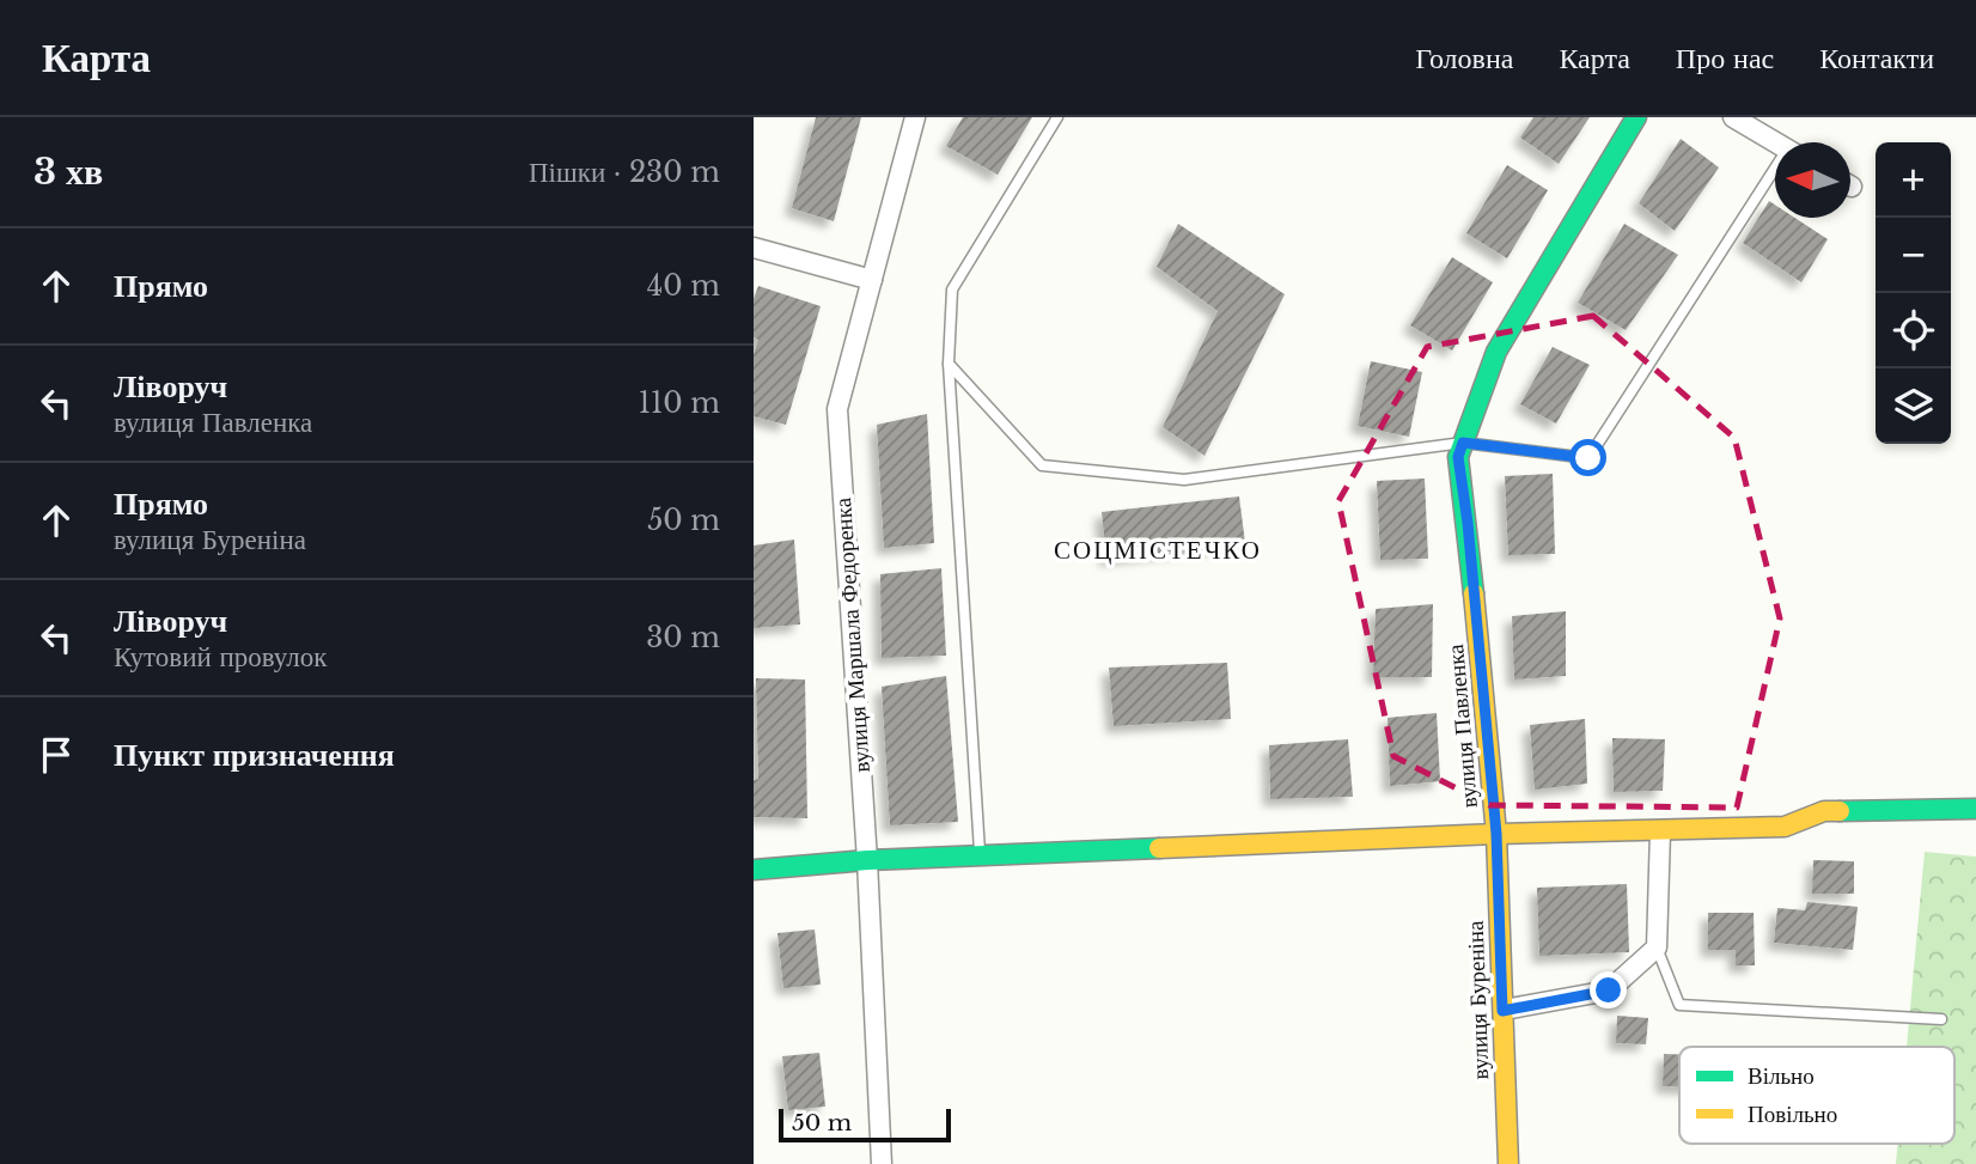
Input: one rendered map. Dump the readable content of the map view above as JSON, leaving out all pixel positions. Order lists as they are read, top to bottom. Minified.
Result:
{"streets":{"street":["вулиця Маршала Федоренка","вулиця Павленка","вулиця Буреніна"]},"crossings":[["вулиця Маршала Федоренка","вулиця Павленка"],["вулиця Павленка","вулиця Буреніна"]],"districts":["СОЦМІСТЕЧКО"],"legend":["Вільно","Повільно"],"scale_bar":"50 m","north":"left","page":{"header":"Карта","nav":["Головна","Карта","Про нас","Контакти"],"heading":["3 хв","Пішки · 230 m"],"map_buttons":["+","−"],"list":[["Прямо","40 m"],["Ліворуч","вулиця Павленка","110 m"],["Прямо","вулиця Буреніна","50 m"],["Ліворуч","Кутовий провулок","30 m"],"Пункт призначення"],"scale":"50 m"}}
